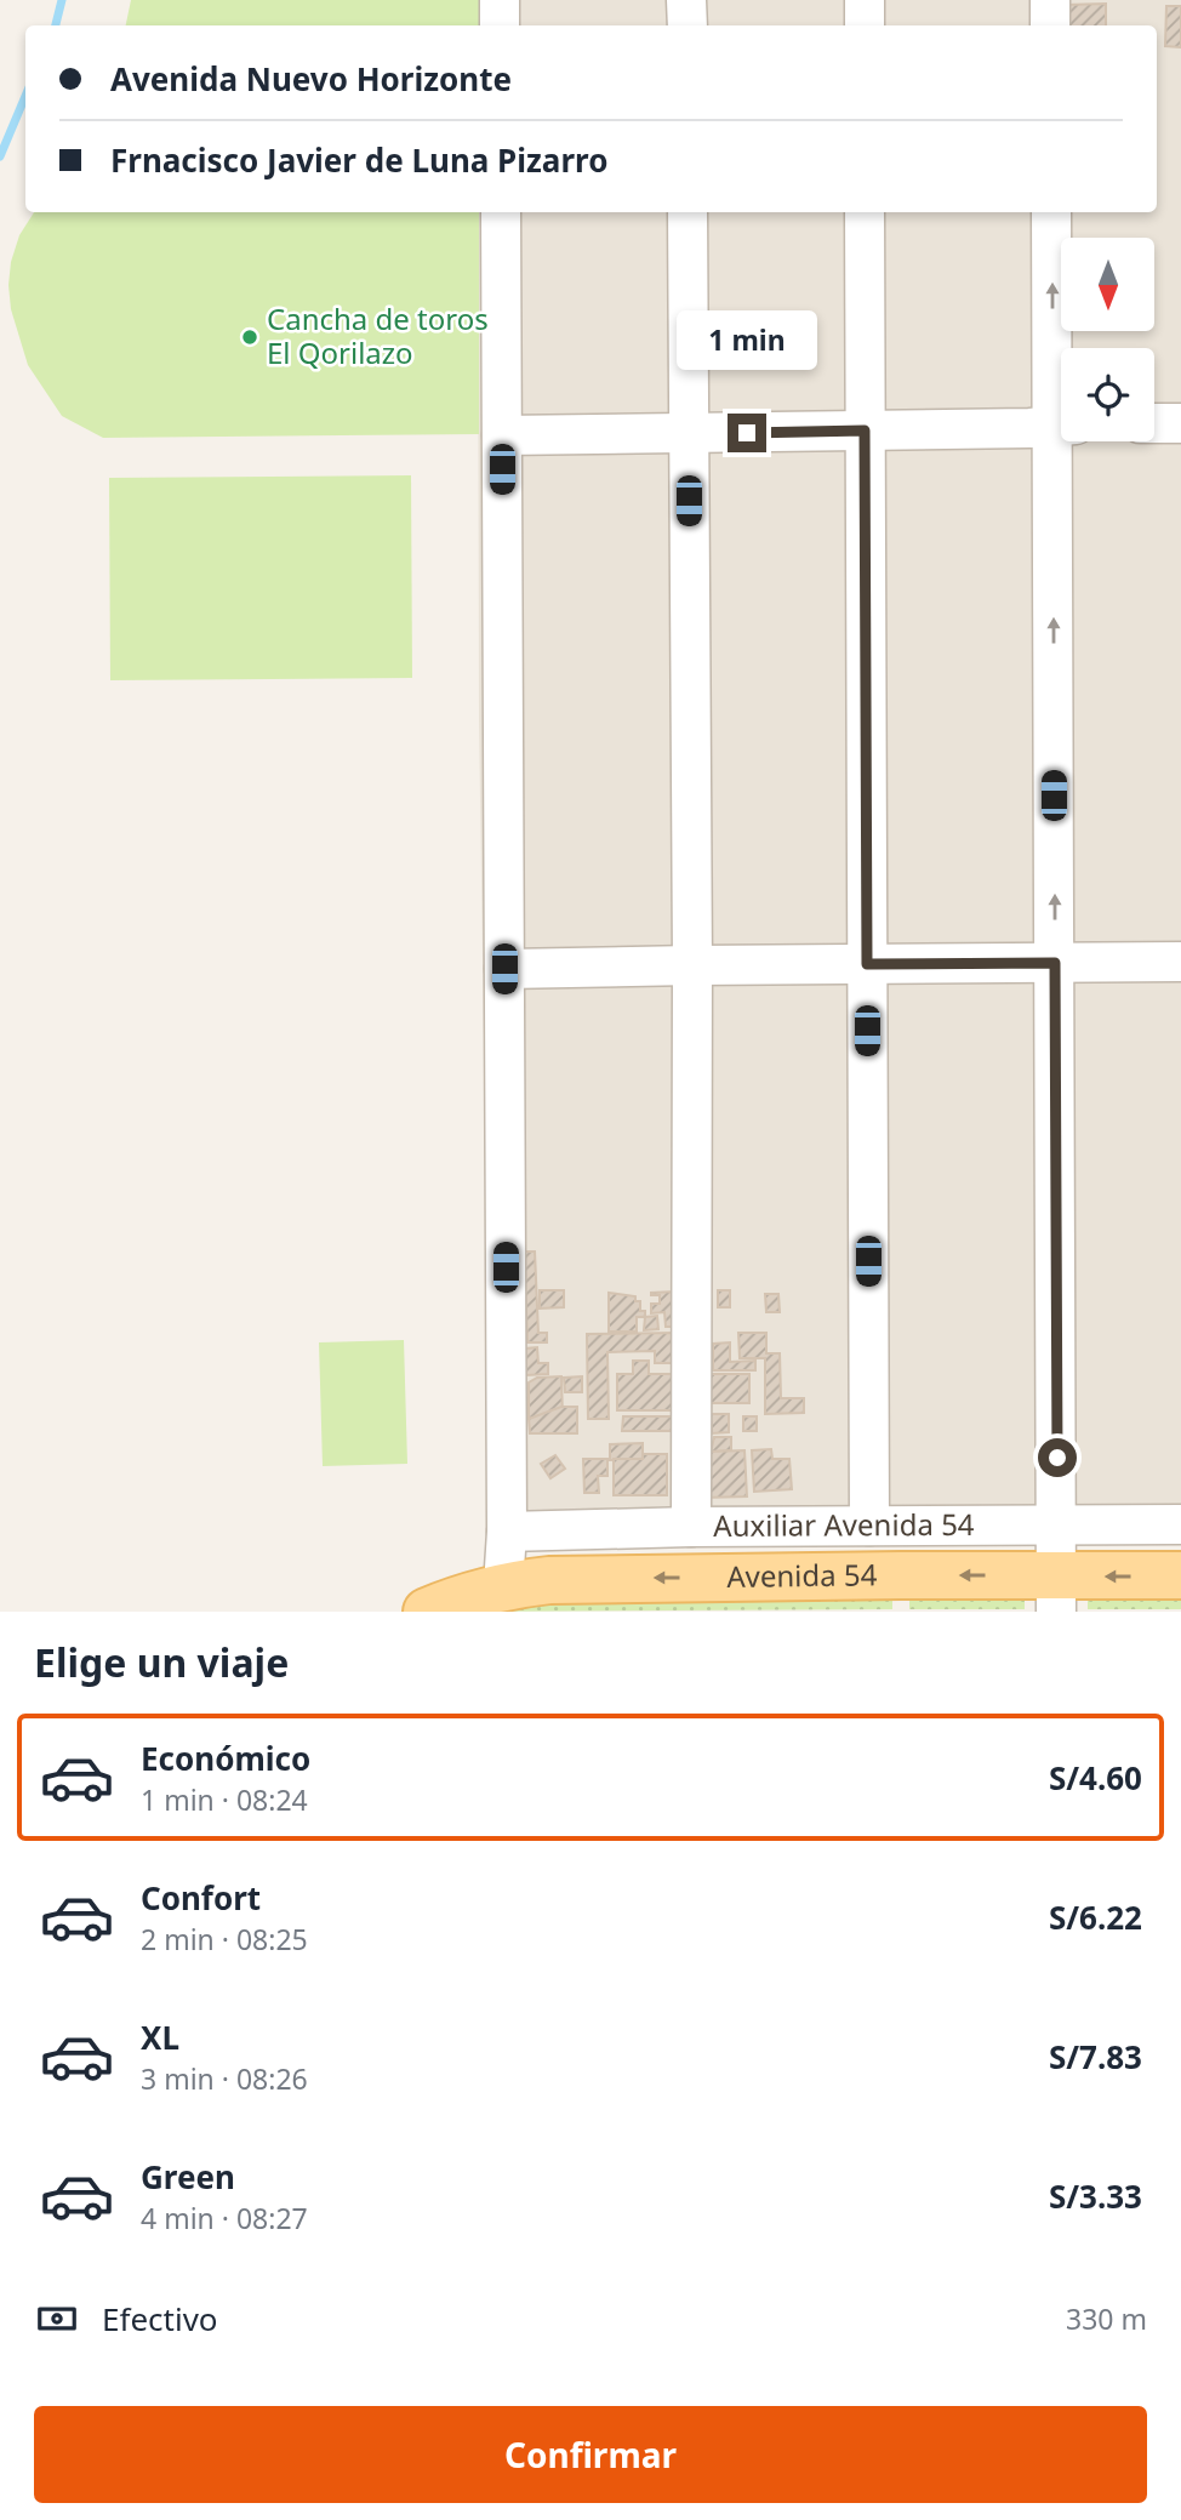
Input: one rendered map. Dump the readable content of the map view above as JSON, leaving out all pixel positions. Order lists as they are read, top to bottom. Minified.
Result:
{"streets":{"main road":["Avenida 54"],"street":["Auxiliar Avenida 54"]},"one_way":["Avenida 54"],"places":["Cancha de toros El Qorilazo"],"north":"bottom","page":{"banner":["Avenida Nuevo Horizonte","Frnacisco Javier de Luna Pizarro"],"bubble":"1 min","heading":"Elige un viaje","list":[{"name":"Económico","note":"1 min · 08:24","value":"S/4.60"},{"name":"Confort","note":"2 min · 08:25","value":"S/6.22"},{"name":"XL","note":"3 min · 08:26","value":"S/7.83"},{"name":"Green","note":"4 min · 08:27","value":"S/3.33"}],"pay":["Efectivo","330 m"],"buttons":"Confirmar"}}
